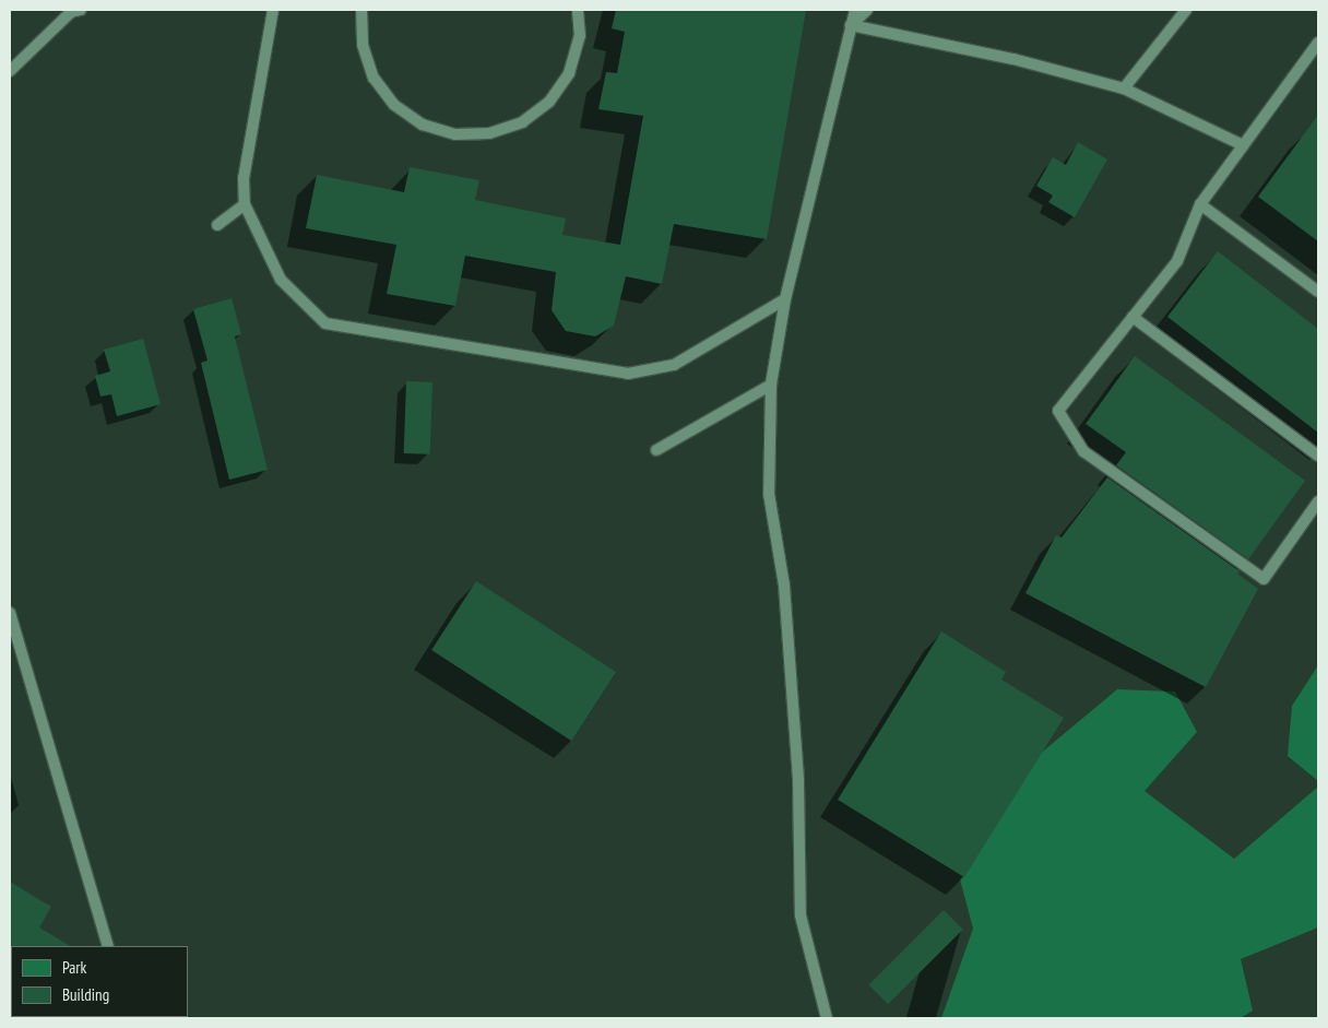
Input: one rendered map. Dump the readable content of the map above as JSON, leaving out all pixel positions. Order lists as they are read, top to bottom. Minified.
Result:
{"legend":["Park","Building"]}
